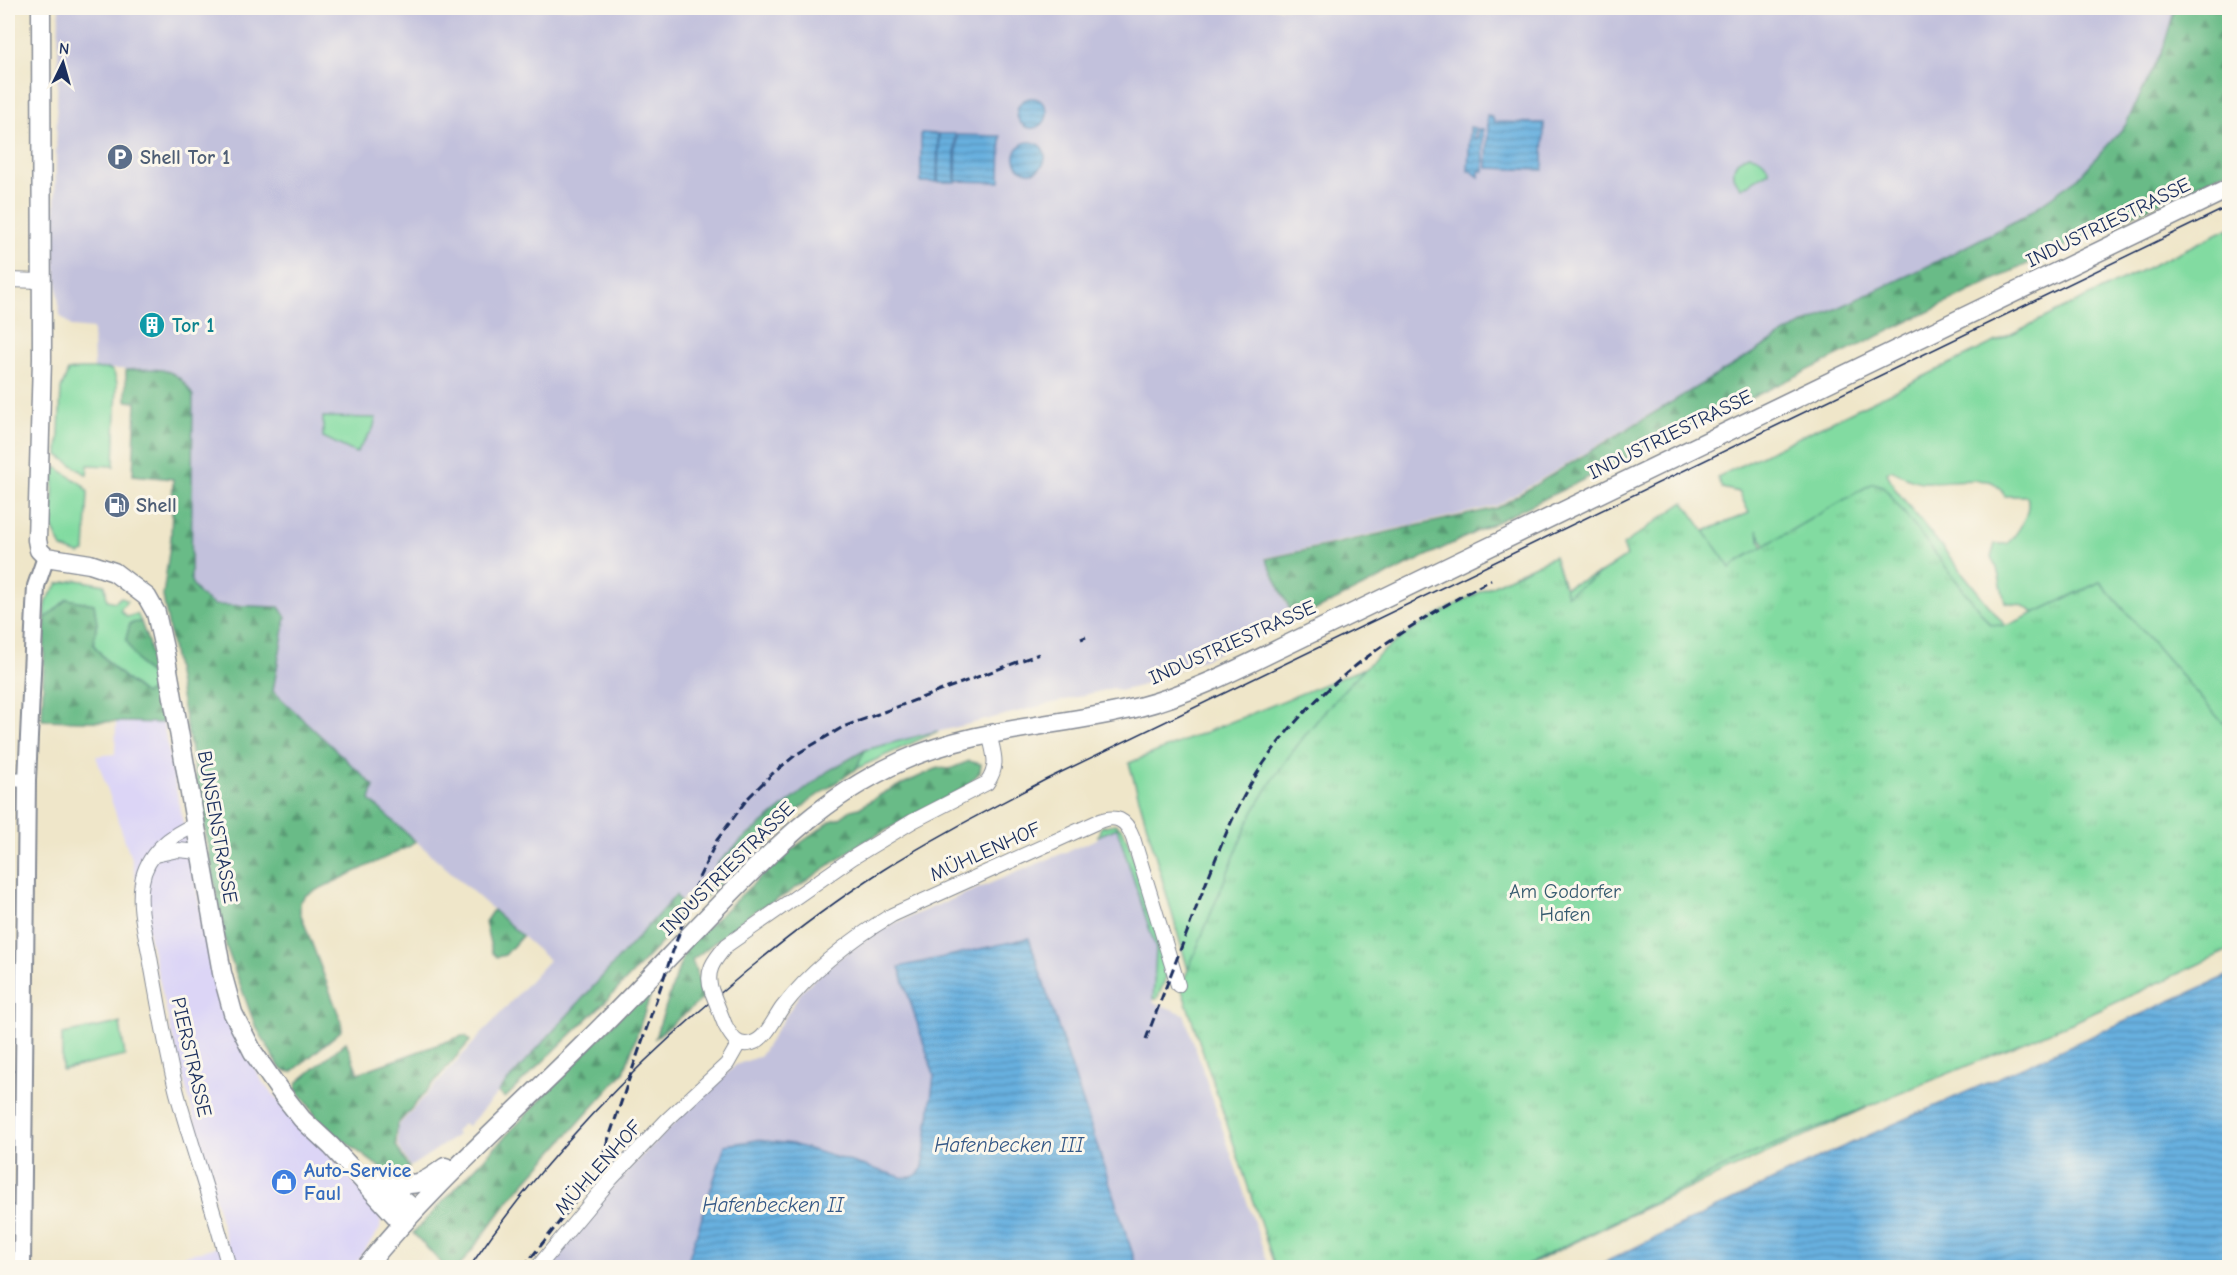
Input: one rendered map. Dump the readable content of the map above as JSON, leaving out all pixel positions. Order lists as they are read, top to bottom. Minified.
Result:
{"streets":{"main road":["INDUSTRIESTRASSE","BUNSENSTRASSE"],"street":["MÜHLENHOF","PIERSTRASSE"]},"crossings":[["INDUSTRIESTRASSE","BUNSENSTRASSE"],["BUNSENSTRASSE","PIERSTRASSE"]],"water":["Hafenbecken III","Hafenbecken II"],"parks":["Am Godorfer Hafen"],"places":{"parking":["Shell Tor 1"],"building":["Tor 1"],"fuel station":["Shell"],"shop":["Auto-Service Faul"]},"north":"top"}
